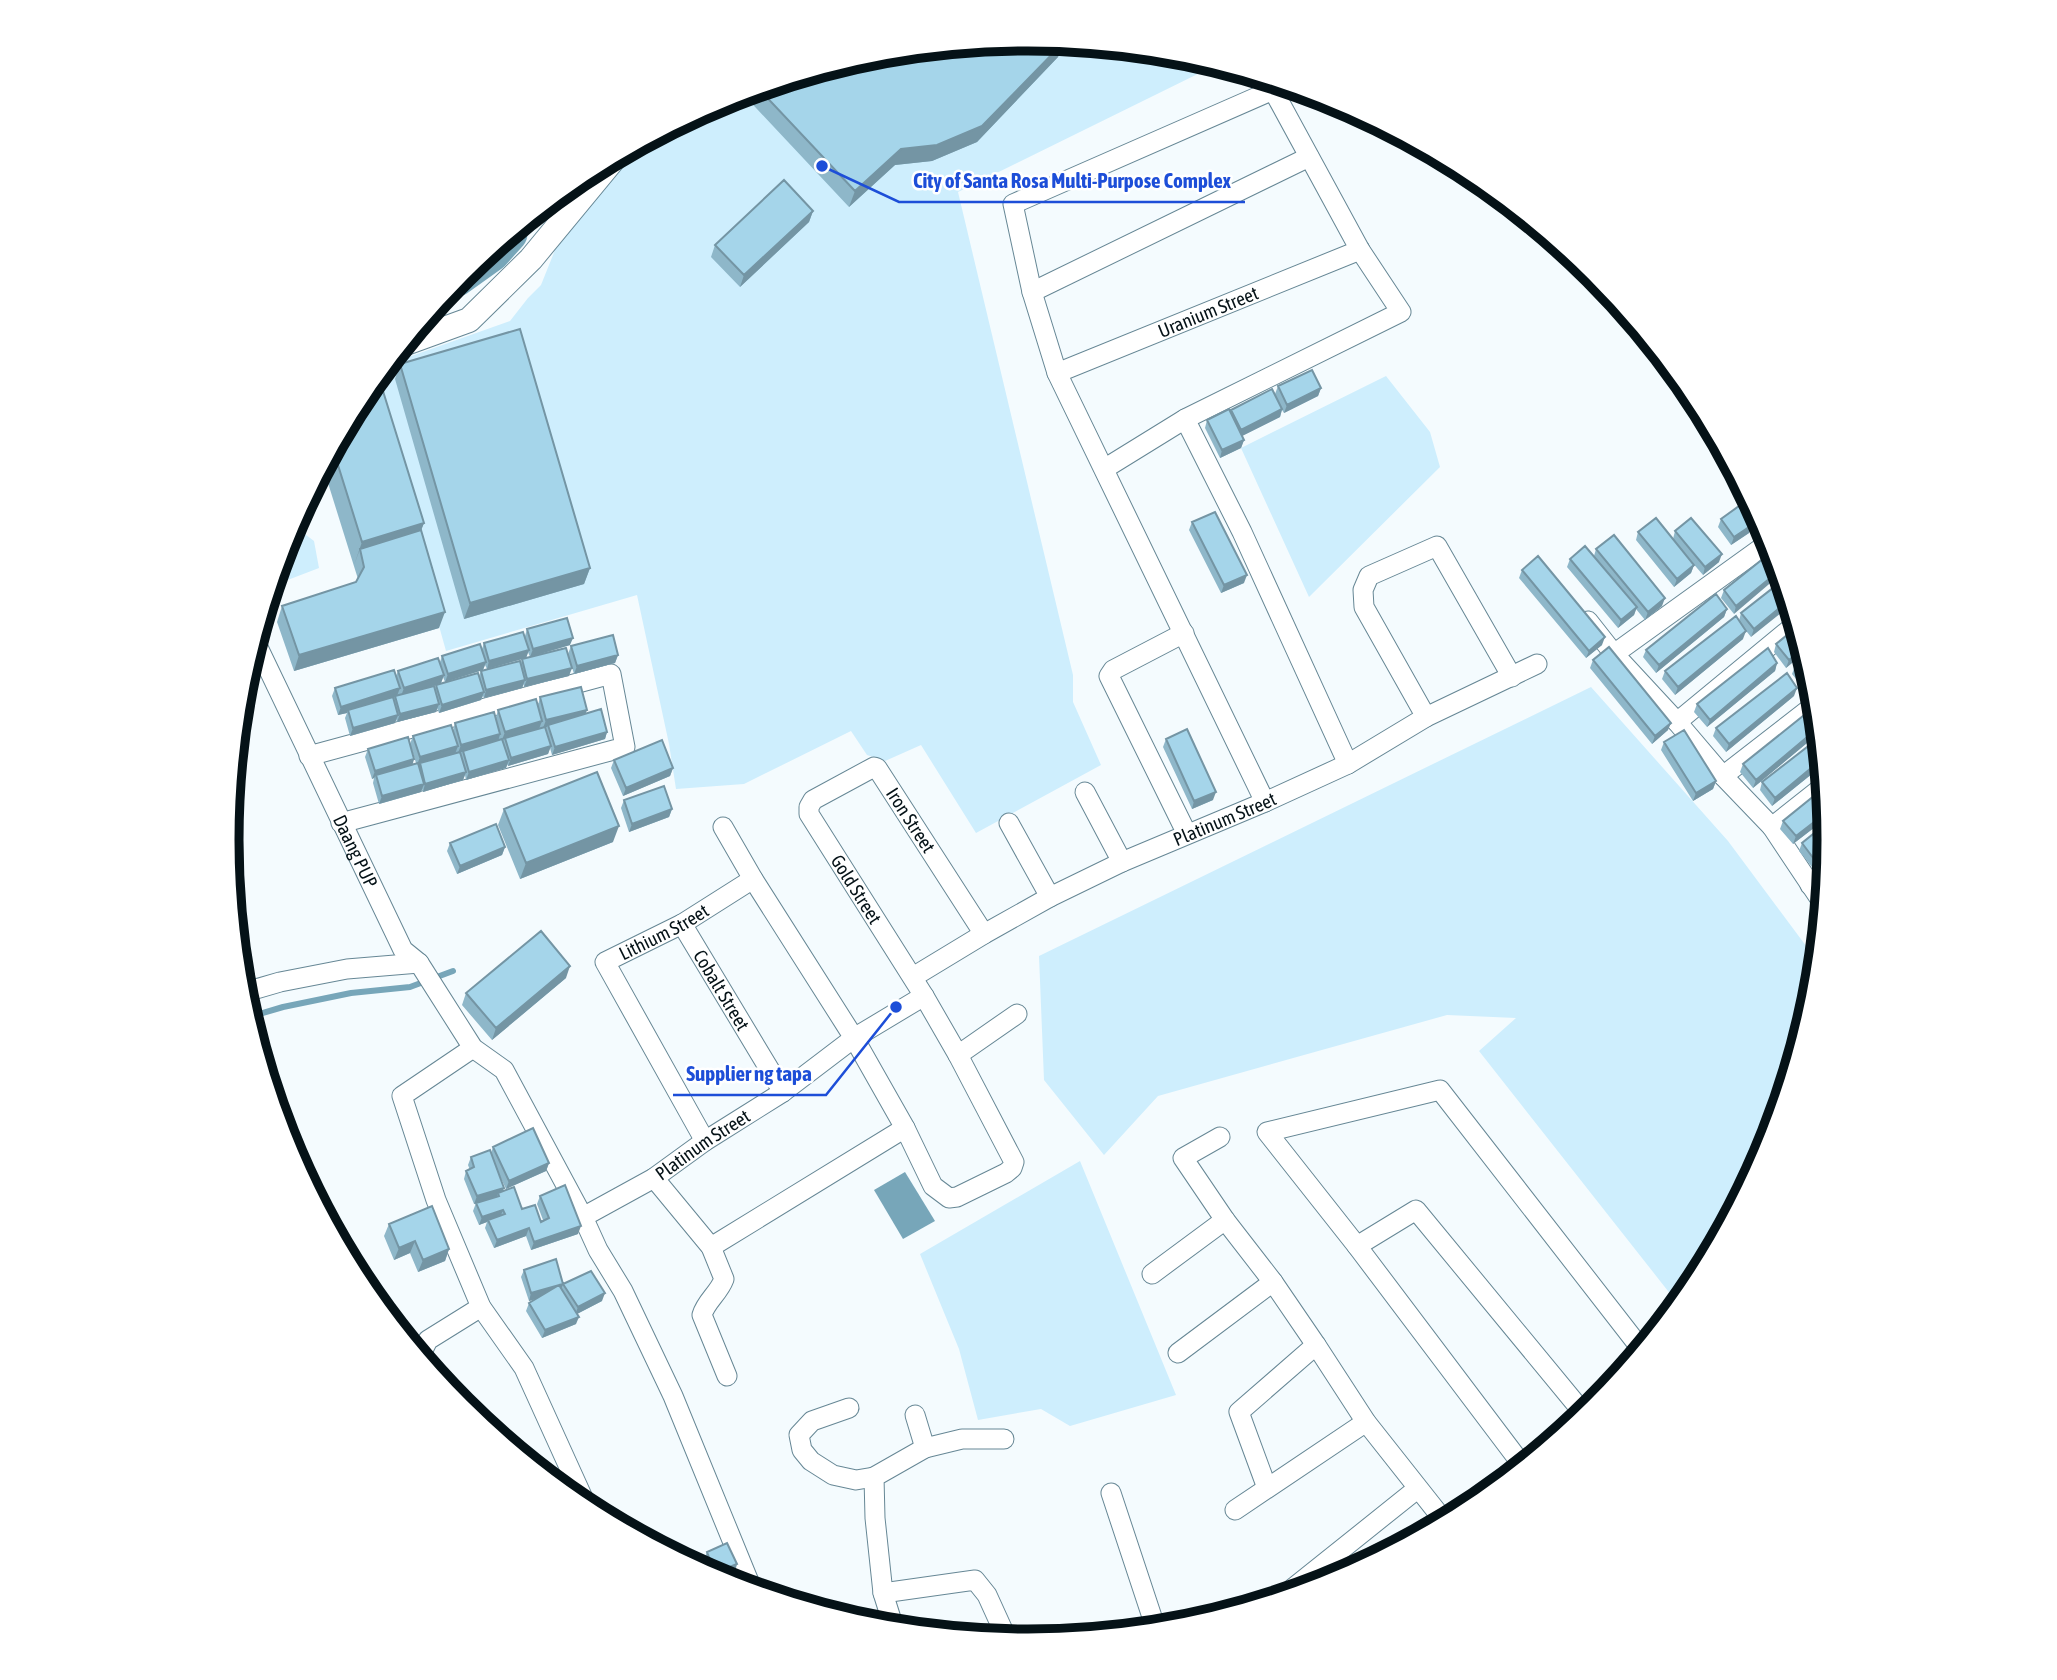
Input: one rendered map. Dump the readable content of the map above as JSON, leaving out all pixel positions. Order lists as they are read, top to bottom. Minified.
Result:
{"streets":{"street":["Uranium Street","Platinum Street","Iron Street","Daang PUP","Gold Street","Lithium Street","Cobalt Street"]},"crossings":[["Platinum Street","Iron Street"],["Platinum Street","Gold Street"],["Platinum Street","Lithium Street"],["Platinum Street","Cobalt Street"],["Iron Street","Gold Street"],["Lithium Street","Cobalt Street"]],"places":["City of Santa Rosa Multi-Purpose Complex","Supplier ng tapa"]}
